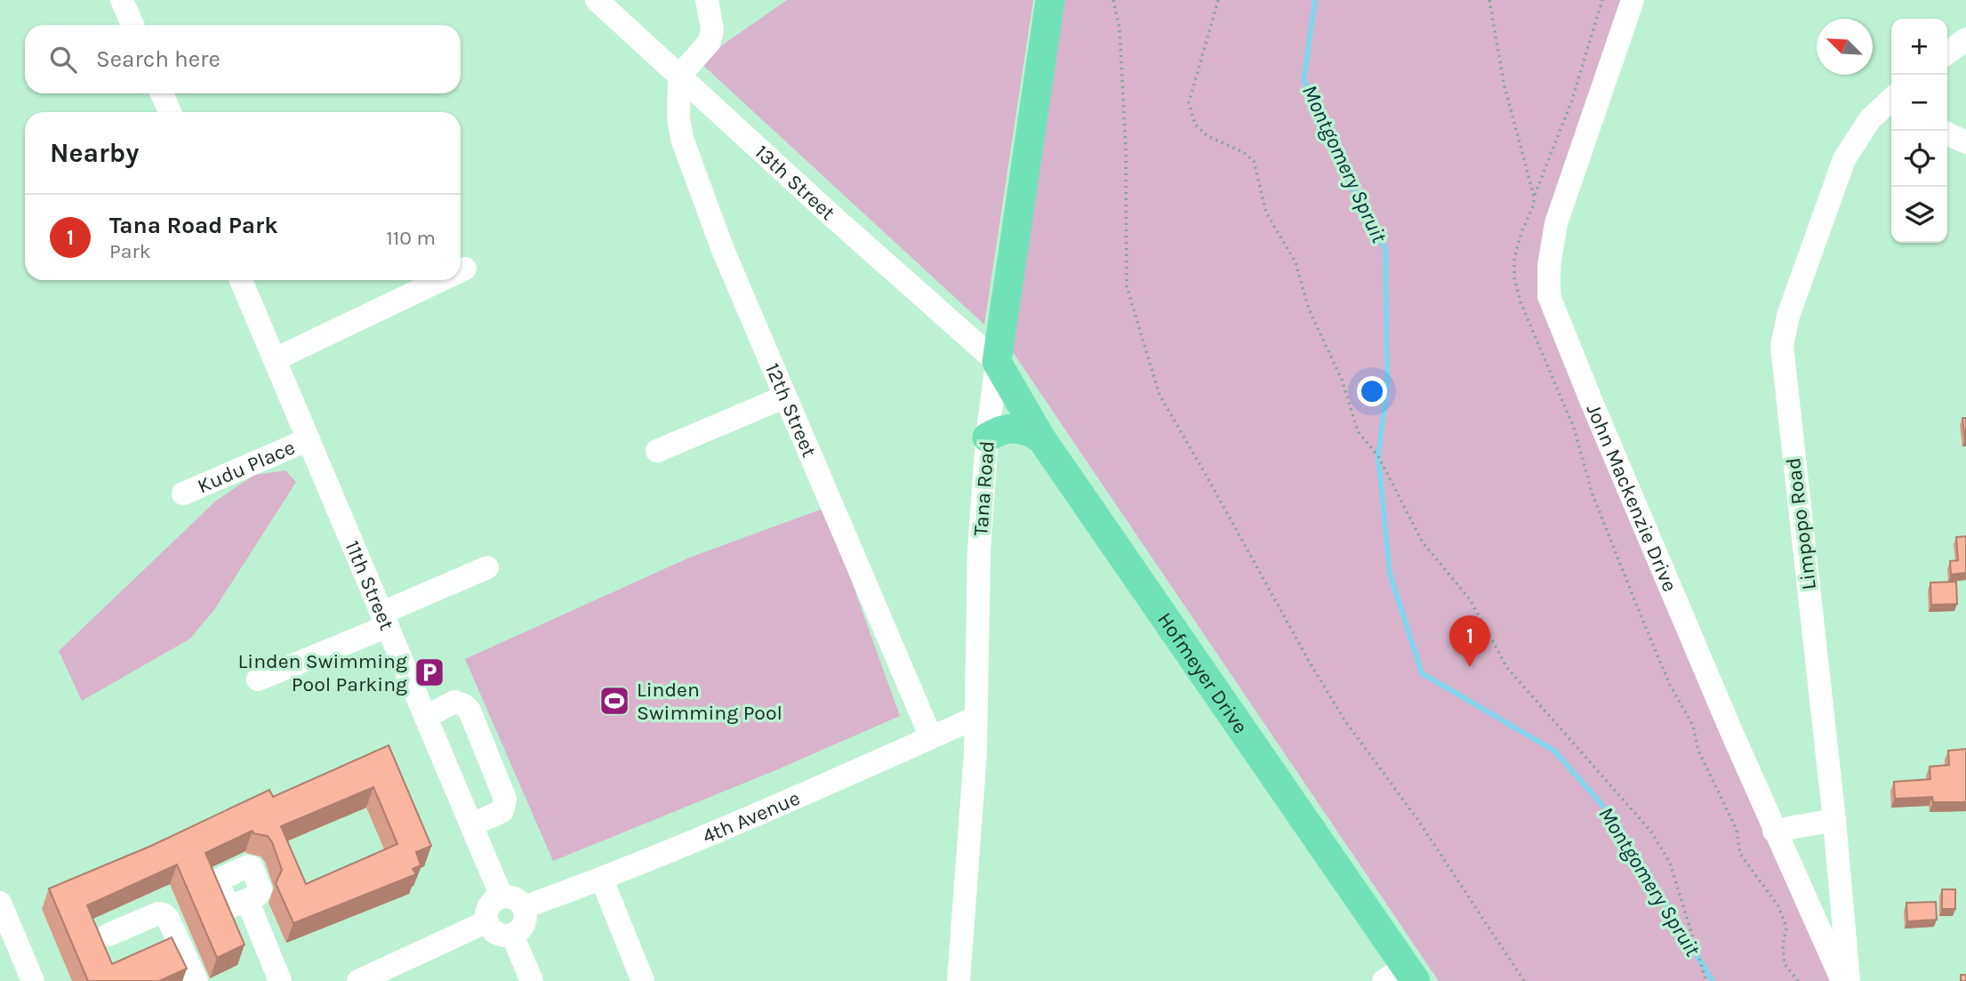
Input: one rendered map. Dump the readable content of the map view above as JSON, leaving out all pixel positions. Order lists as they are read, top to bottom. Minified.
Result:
{"streets":{"main road":["Tana Road","Hofmeyer Drive"],"street":["13th Street","12th Street","Kudu Place","John Mackenzie Drive","Limpopo Road","11th Street","4th Avenue"]},"crossings":[["13th Street","12th Street"],["13th Street","Tana Road"],["13th Street","Hofmeyer Drive"],["12th Street","4th Avenue"],["Kudu Place","11th Street"],["Tana Road","Hofmeyer Drive"],["Tana Road","4th Avenue"],["11th Street","4th Avenue"]],"water":["Montgomery Spruit"],"places":{"parking":["Linden Swimming Pool Parking"],"sports":["Linden Swimming Pool"]},"north":"top left","page":{"map_buttons":["+","−"],"search":"Search here","heading":"Nearby","list":[{"mark":"1","name":"Tana Road Park","note":"Park","value":"110 m"}],"pins":"1"}}
